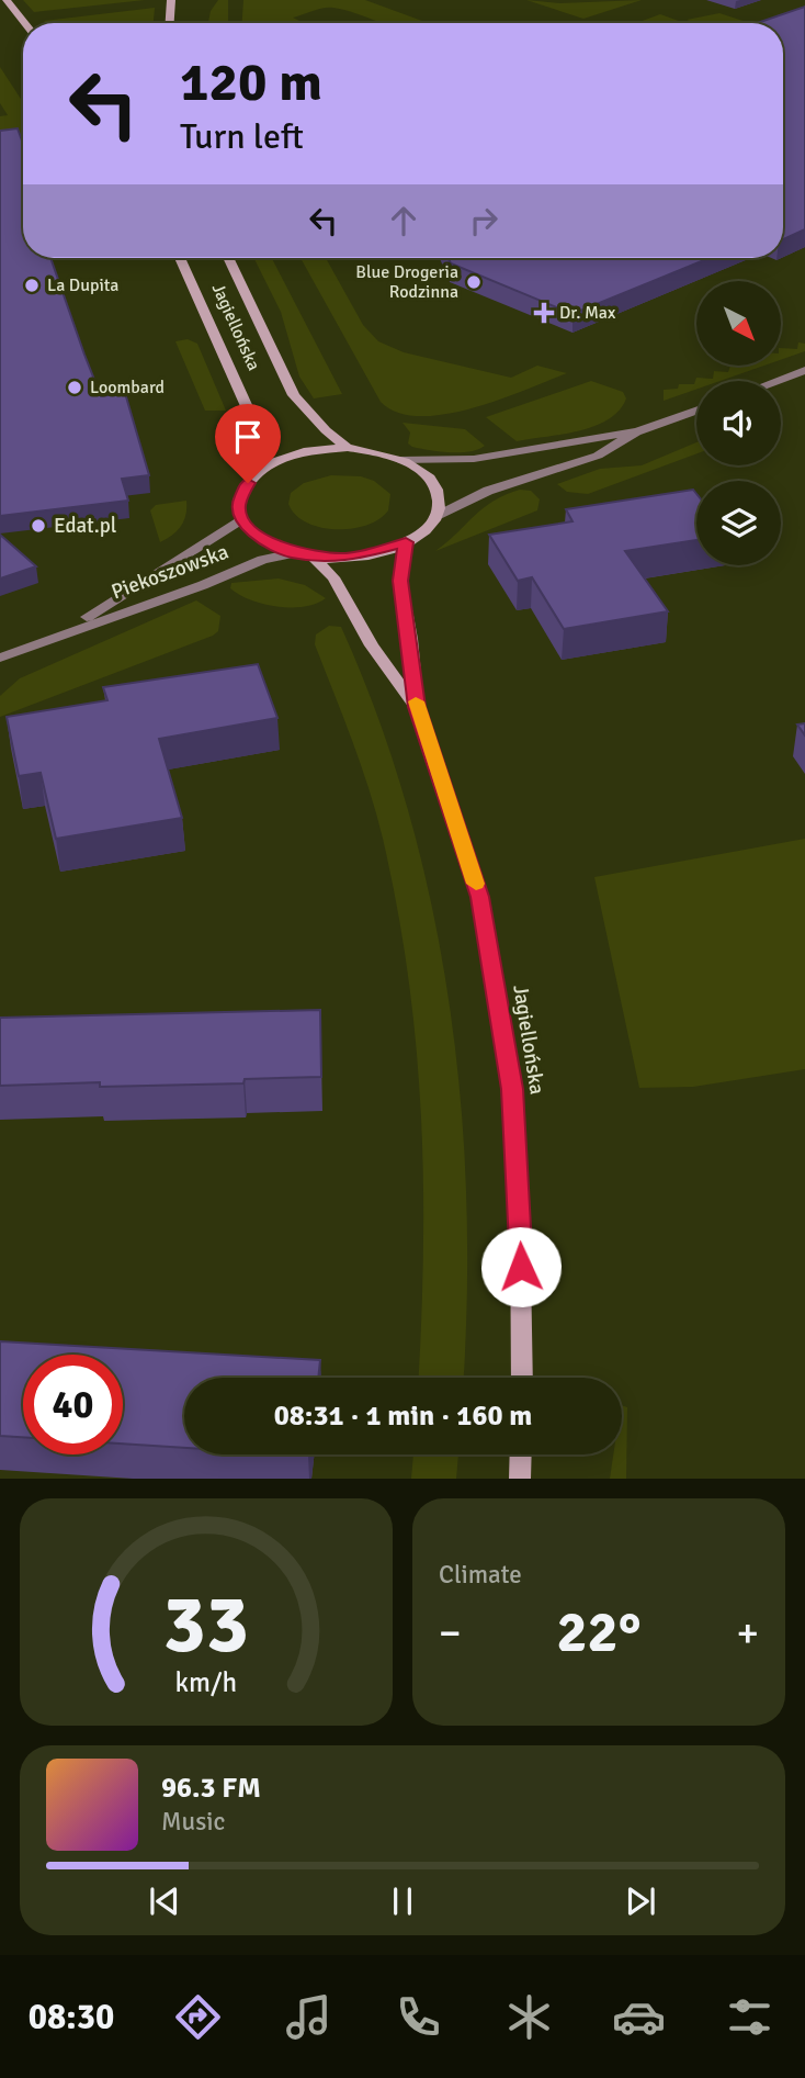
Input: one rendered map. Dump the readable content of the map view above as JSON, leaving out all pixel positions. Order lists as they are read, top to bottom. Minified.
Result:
{"streets":{"street":["Jagiellońska","Piekoszowska"]},"places":{"other":["Blue Drogeria Rodzinna","La Dupita","Loombard","Edat.pl"],"health":["Dr. Max"]},"north":"bottom right","page":{"turn":["120 m","Turn left"],"limit":"40","trip":"08:31 · 1 min · 160 m","tile":"Climate","heat":["−","22°","+"],"song":["96.3 FM","Music"],"tabs":"08:30","gauge":["33","km/h"]}}
